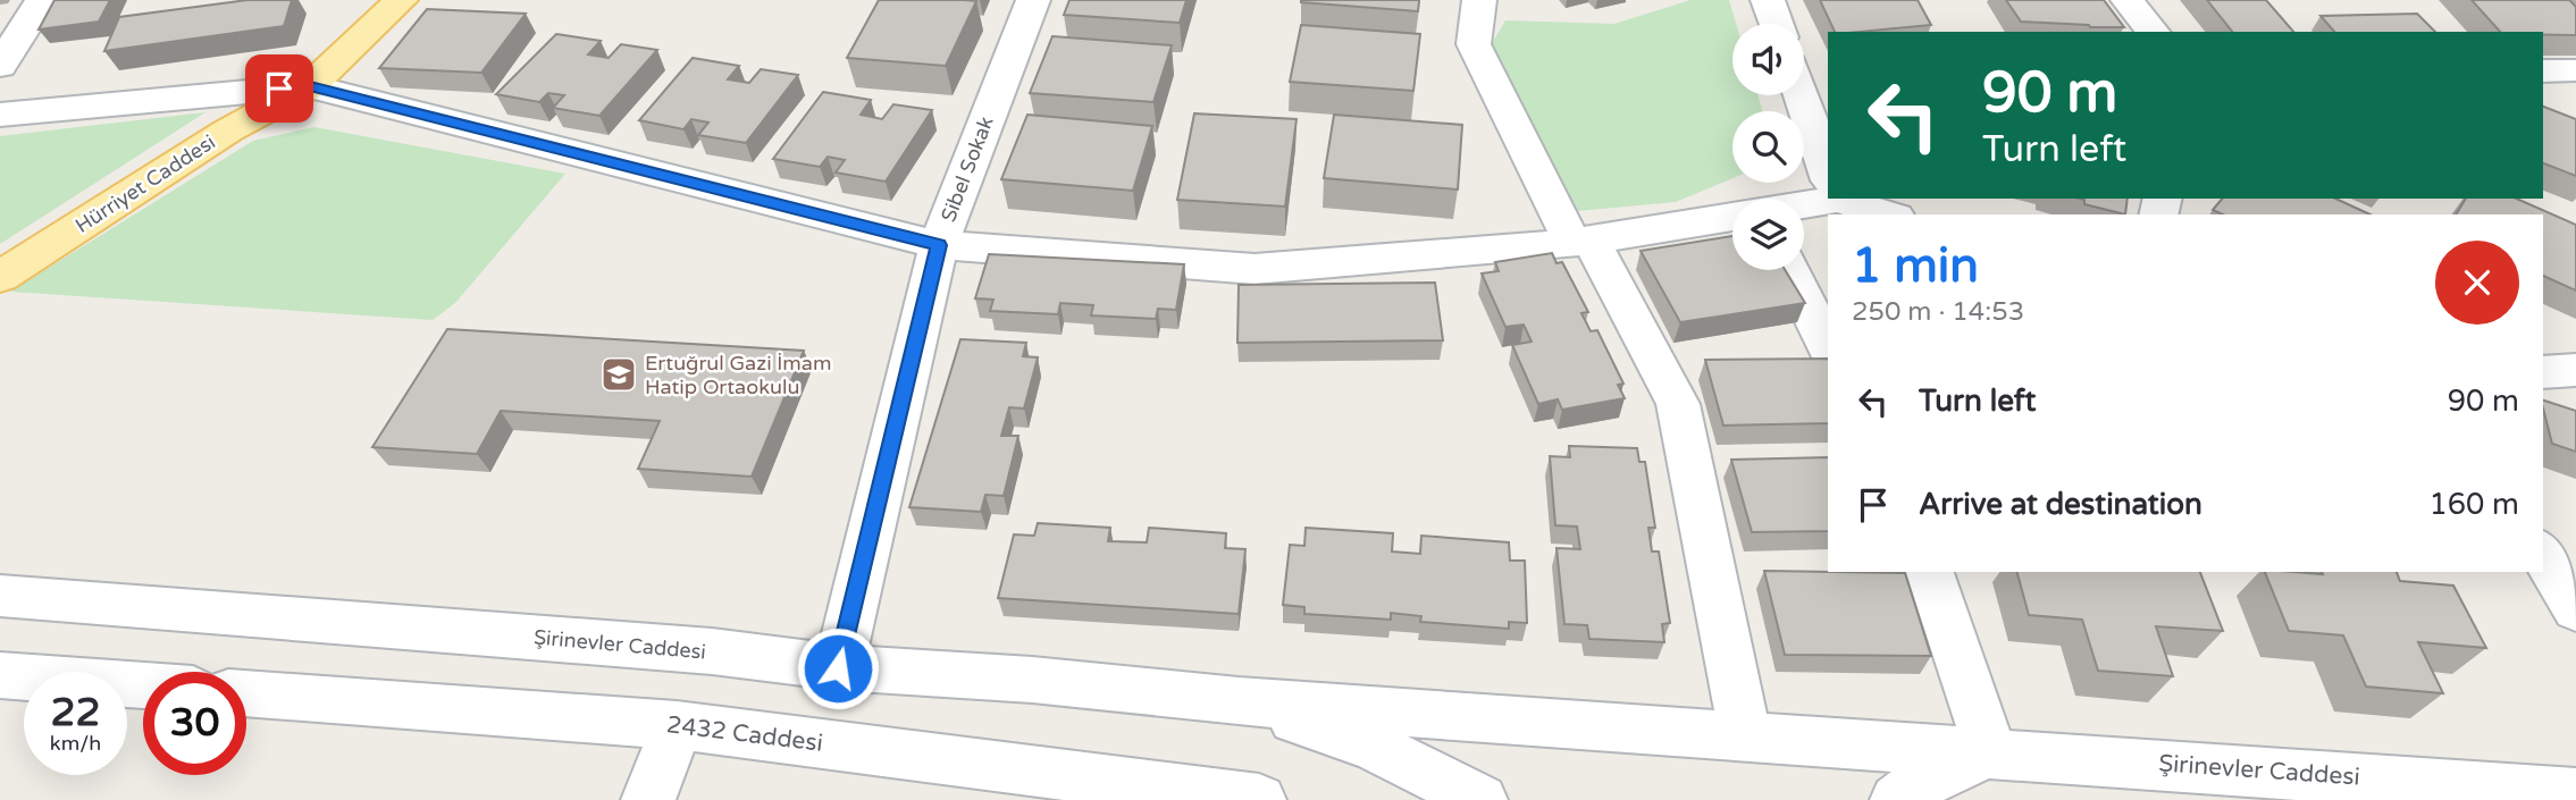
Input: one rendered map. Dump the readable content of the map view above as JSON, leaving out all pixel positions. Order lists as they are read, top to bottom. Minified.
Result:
{"streets":{"main road":["Hürriyet Caddesi"],"street":["Sibel Sokak","Şirinevler Caddesi","2432 Caddesi"]},"crossings":[["Sibel Sokak","Şirinevler Caddesi"]],"places":{"school or university":["Ertuğrul Gazi İmam Hatip Ortaokulu"]},"page":{"turn":["90 m","Turn left"],"heading":["1 min","250 m · 14:53"],"list":[{"name":"Turn left","value":"90 m"},{"name":"Arrive at destination","value":"160 m"}],"speed":"22 km/h","limit":"30"}}
